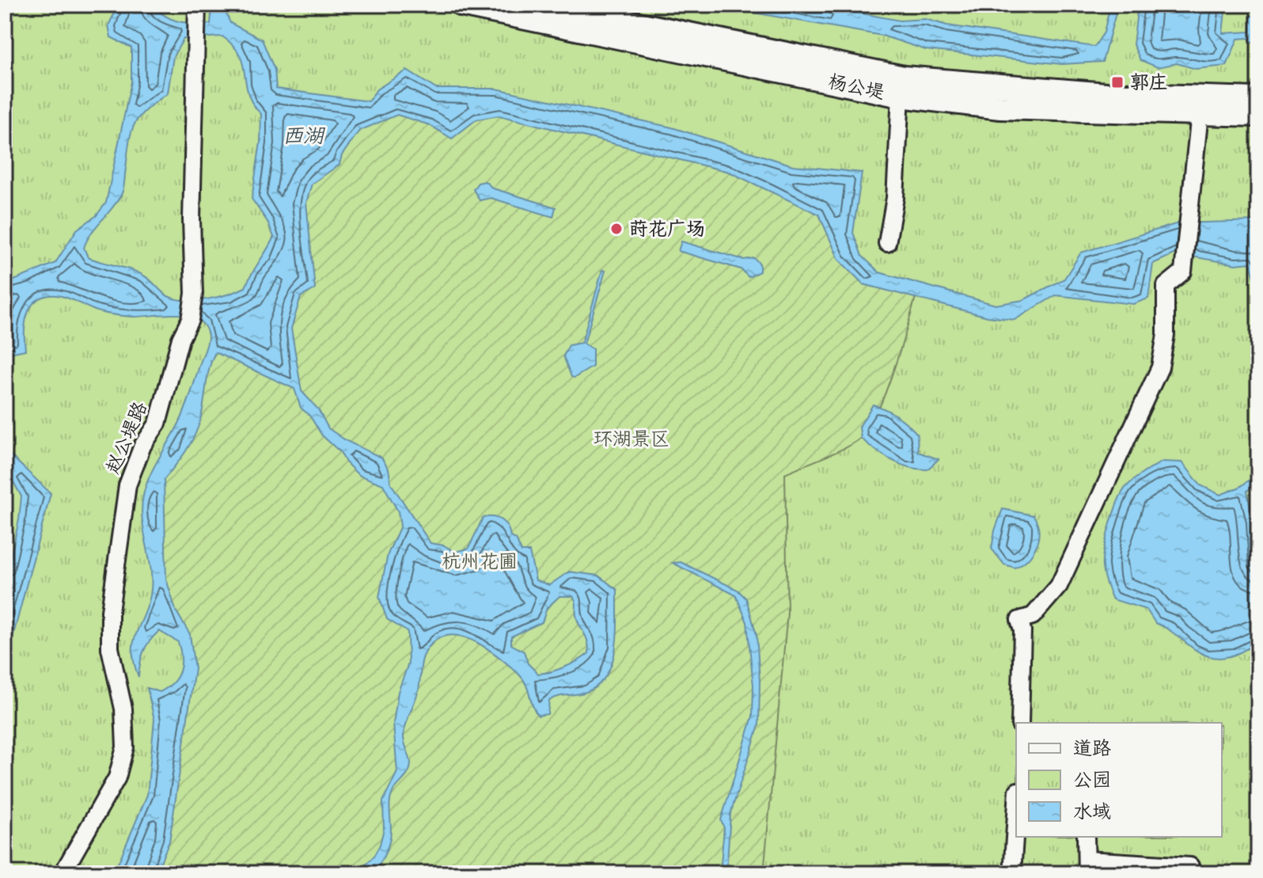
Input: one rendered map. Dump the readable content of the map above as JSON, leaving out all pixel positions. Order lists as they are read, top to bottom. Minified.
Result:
{"streets":{"main road":["杨公堤"],"street":["赵公堤路"]},"water":["西湖"],"parks":["环湖景区","杭州花圃"],"places":{"transit":["郭庄"],"other":["莳花广场"]},"legend":["道路","公园","水域"]}
